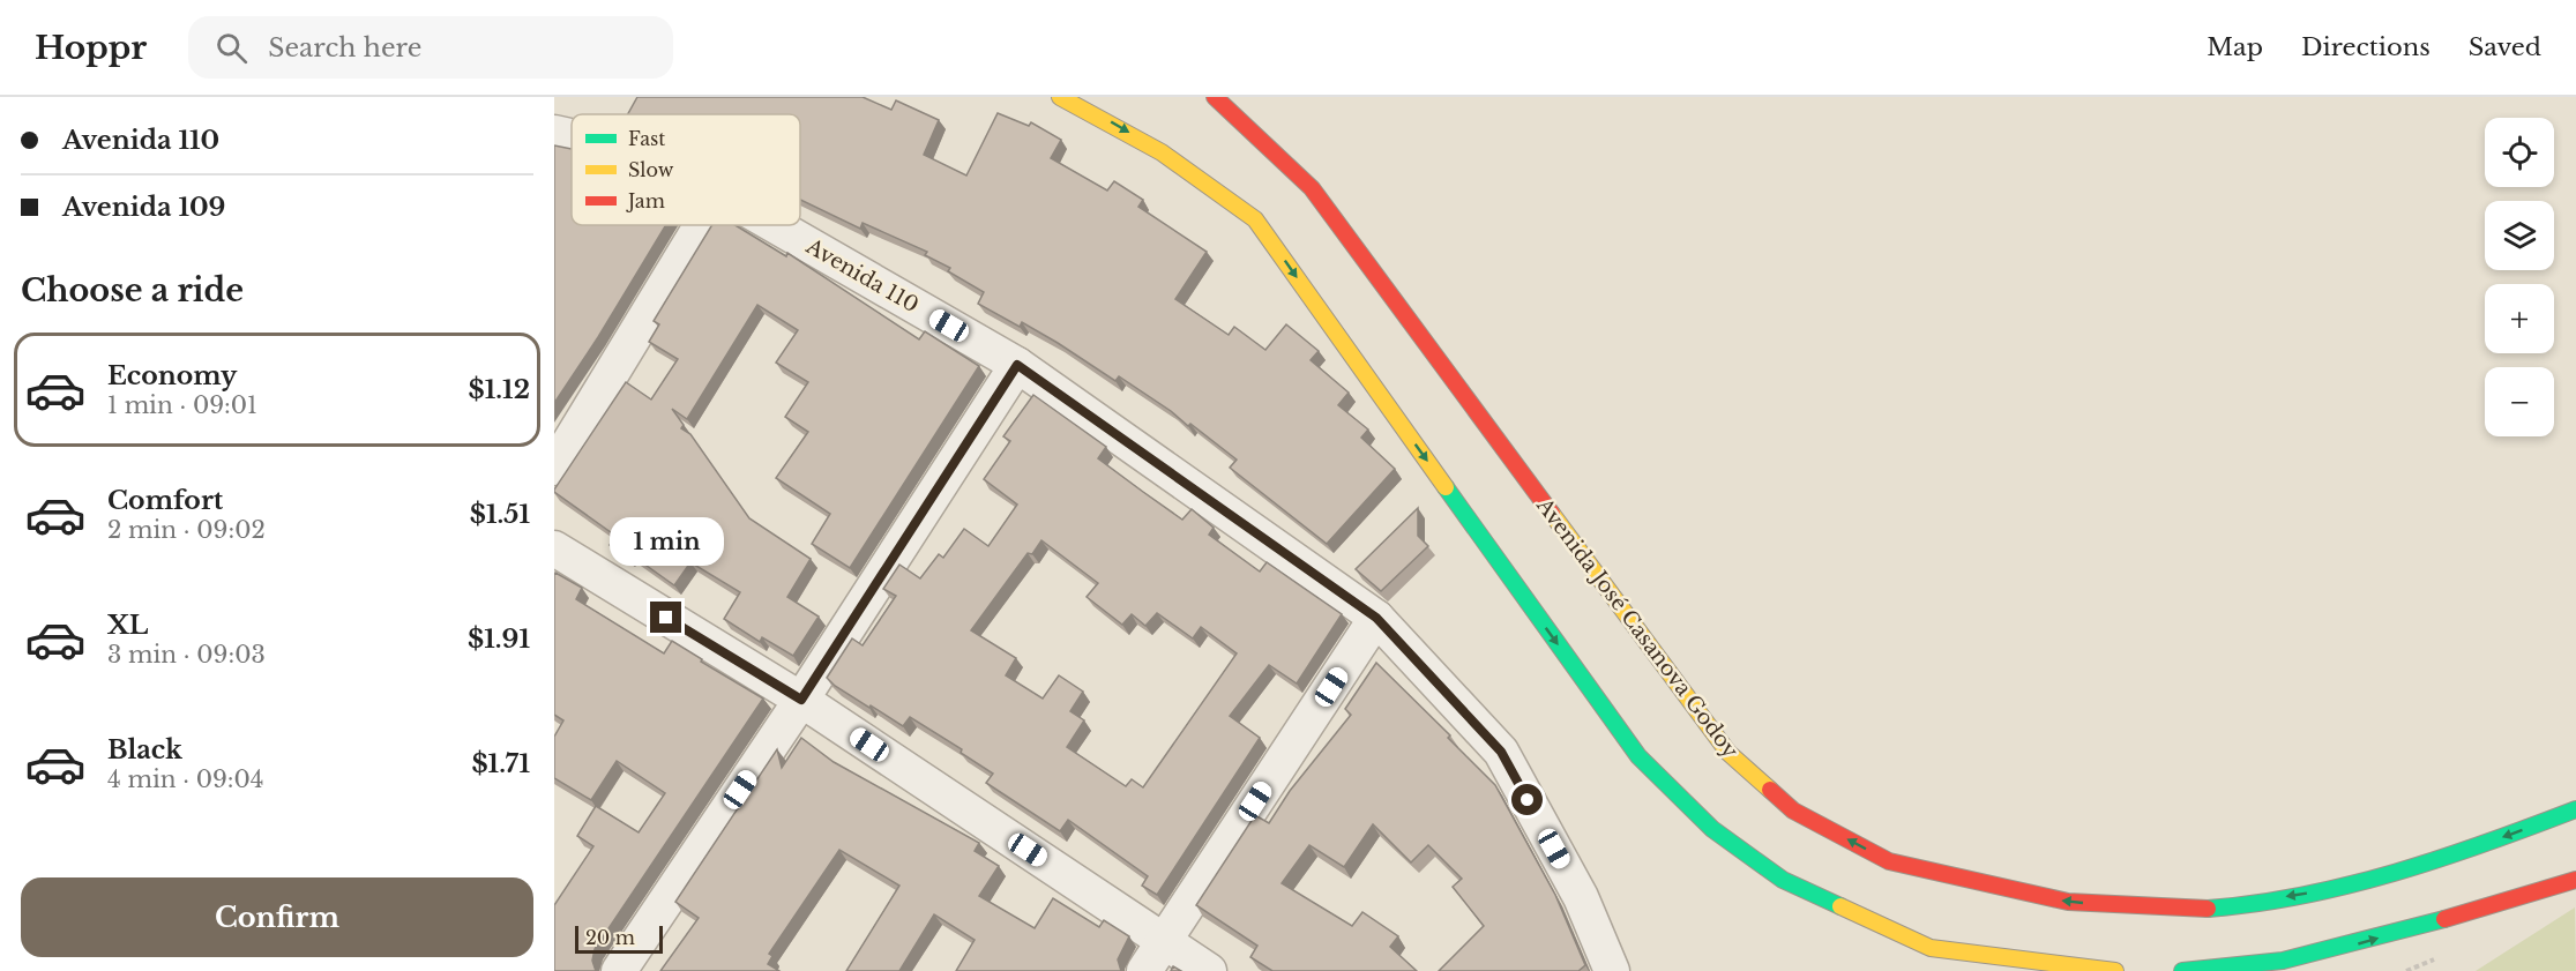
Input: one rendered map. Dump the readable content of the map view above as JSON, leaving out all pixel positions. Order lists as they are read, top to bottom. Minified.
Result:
{"streets":{"street":["Avenida 110","Avenida José Casanova Godoy"]},"legend":["Fast","Slow","Jam"],"scale_bar":"20 m","page":{"header":"Hoppr","search":"Search here","nav":["Map","Directions","Saved"],"banner":["Avenida 110","Avenida 109"],"map_buttons":["+","−"],"heading":"Choose a ride","list":[{"name":"Economy","note":"1 min · 09:01","value":"$1.12"},{"name":"Comfort","note":"2 min · 09:02","value":"$1.51"},{"name":"XL","note":"3 min · 09:03","value":"$1.91"},{"name":"Black","note":"4 min · 09:04","value":"$1.71"}],"bubble":"1 min","buttons":"Confirm","scale":"20 m"}}
